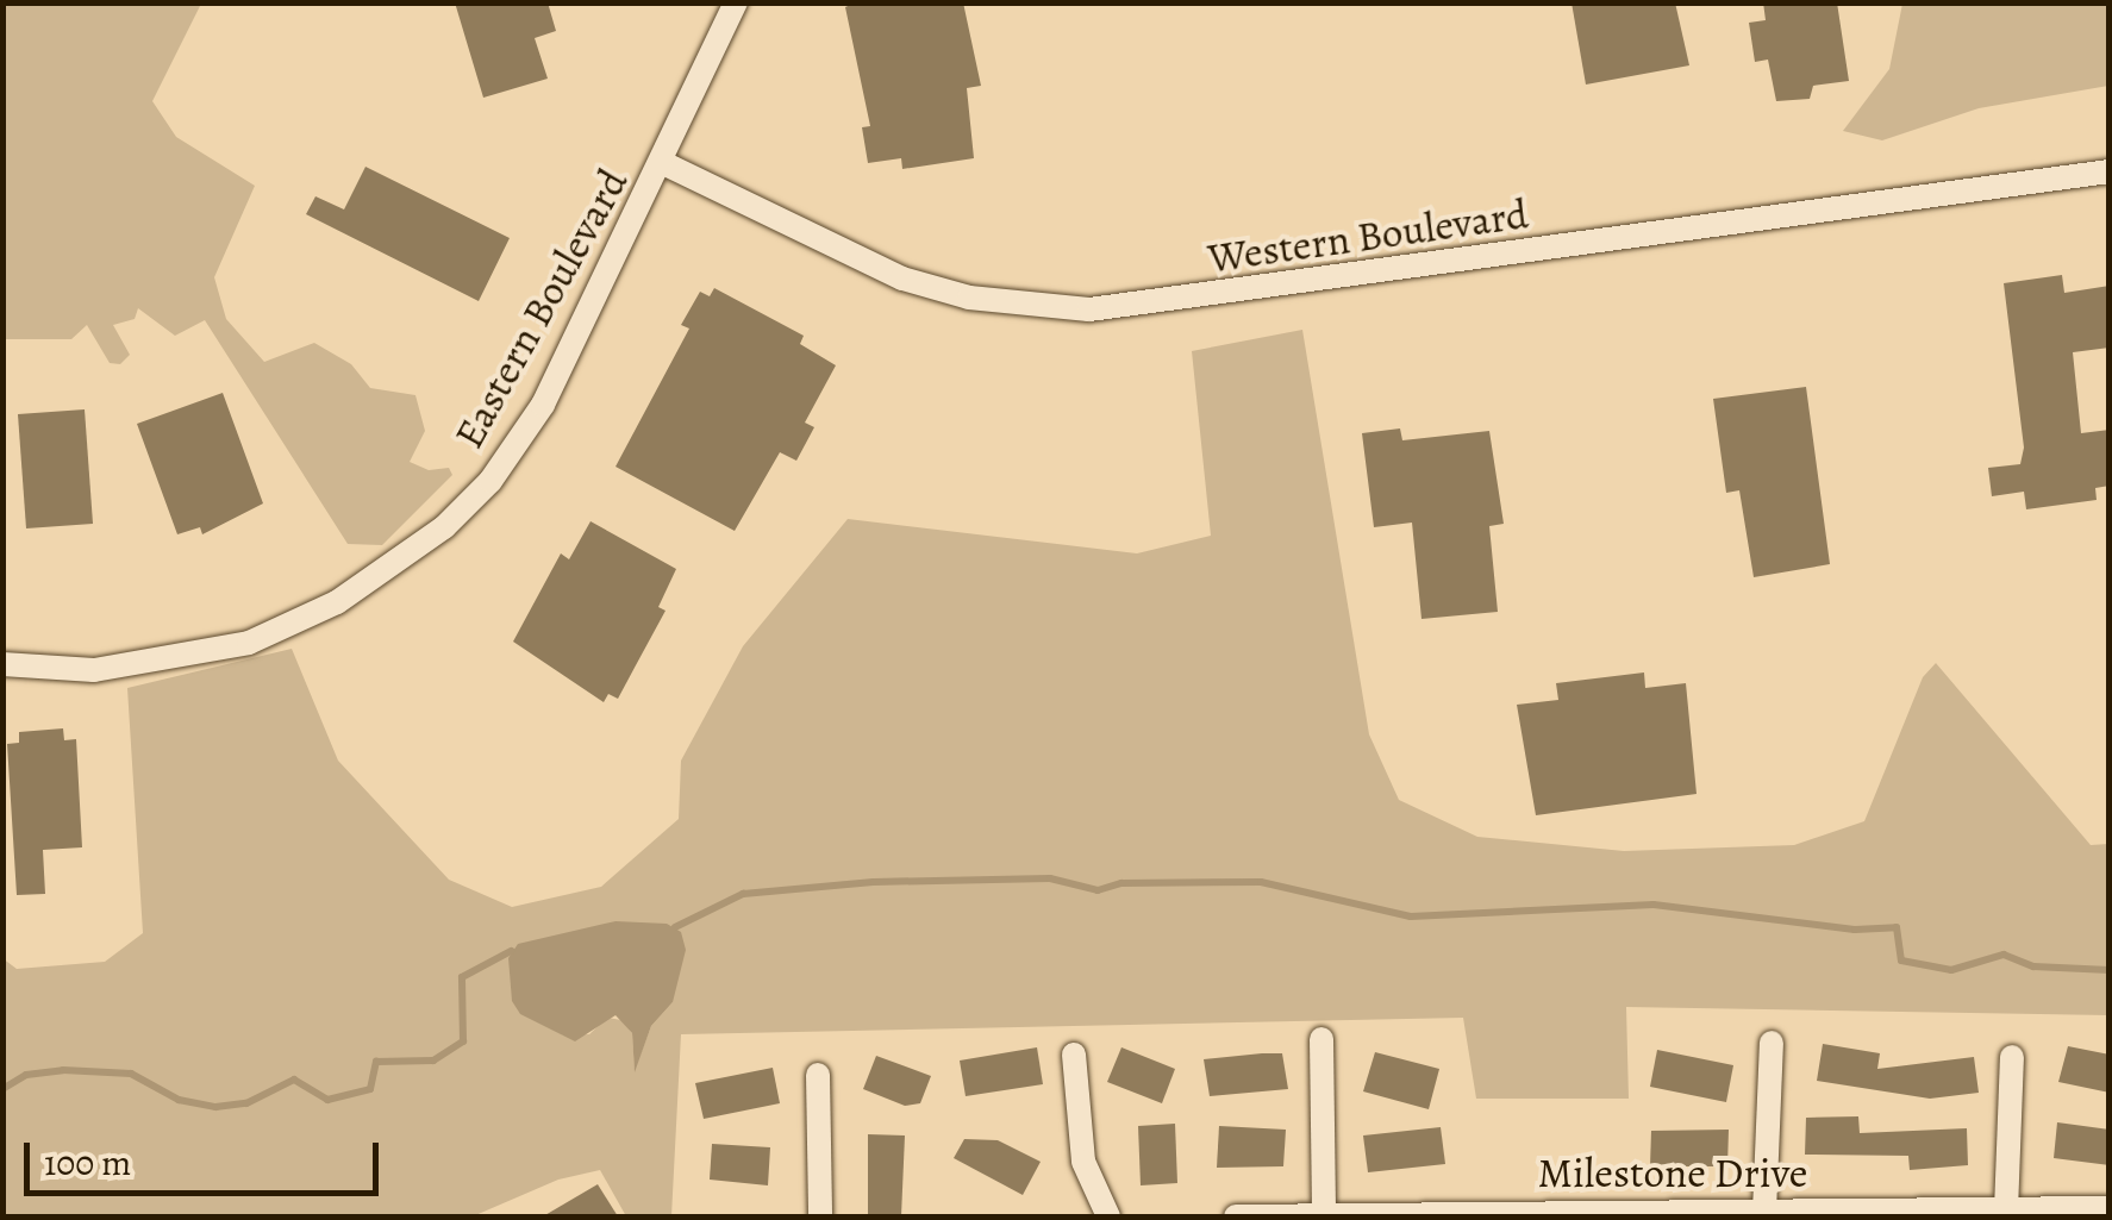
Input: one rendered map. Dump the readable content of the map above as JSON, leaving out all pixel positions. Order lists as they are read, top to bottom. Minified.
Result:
{"streets":{"street":["Western Boulevard","Eastern Boulevard","Milestone Drive"]},"crossings":[["Western Boulevard","Eastern Boulevard"]],"scale_bar":"100 m"}
